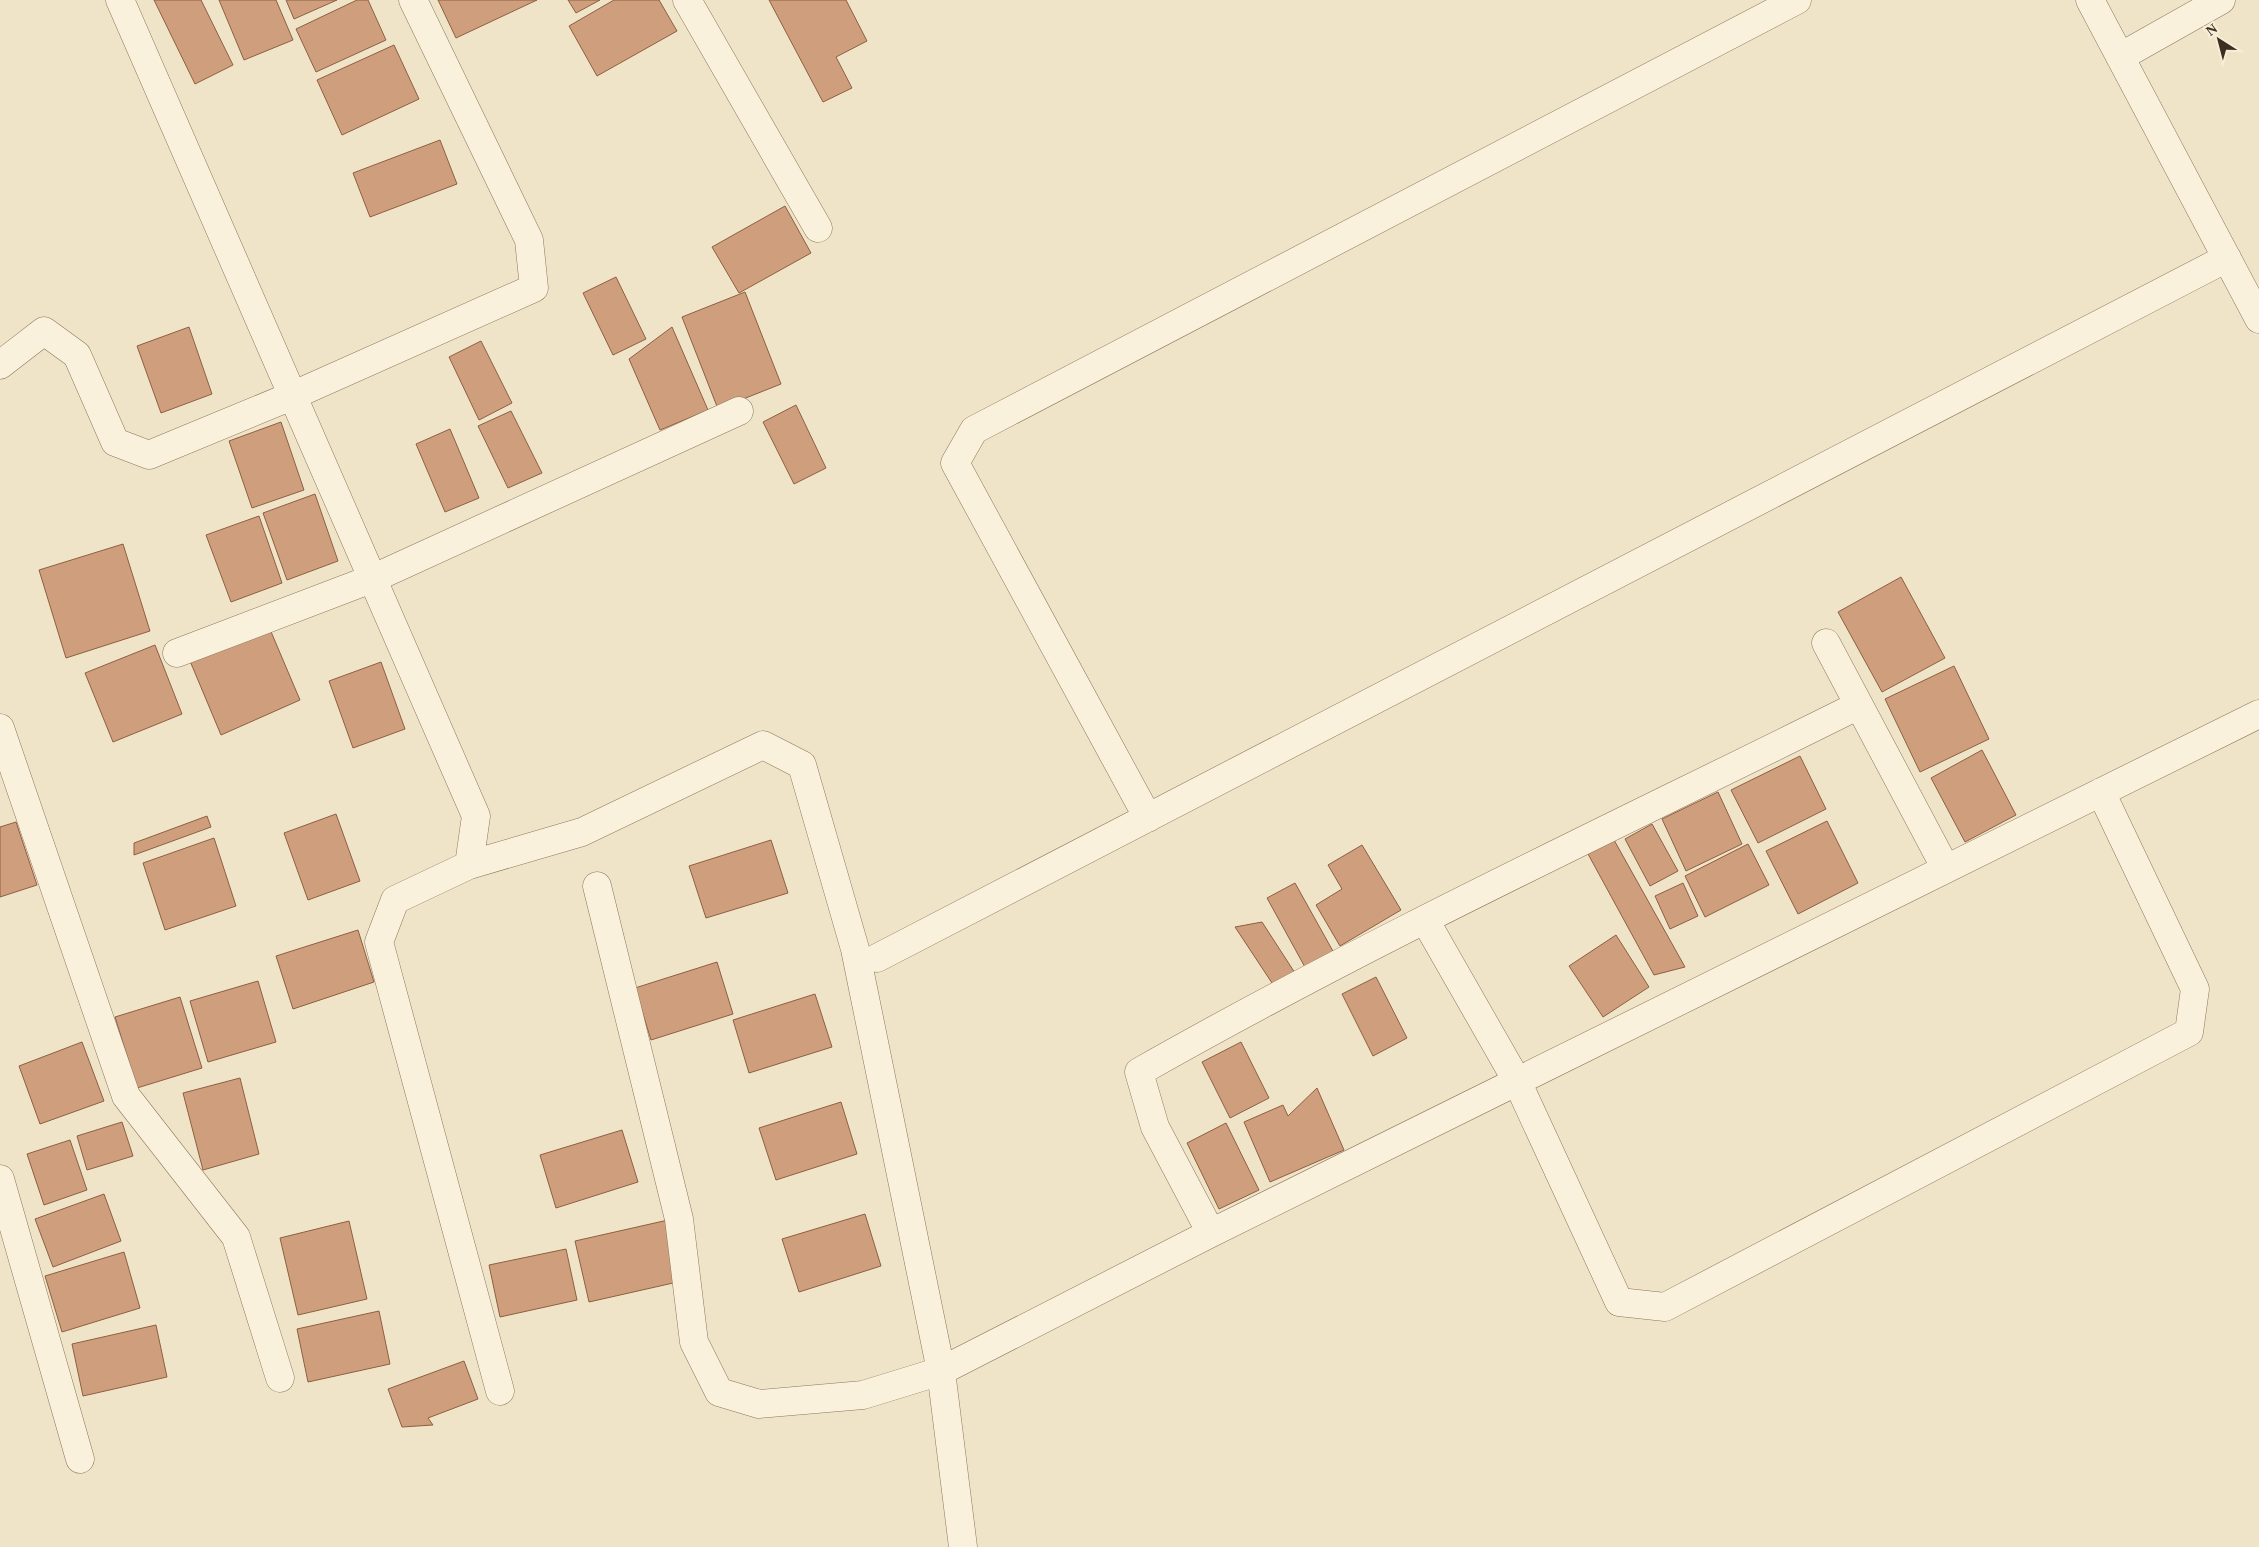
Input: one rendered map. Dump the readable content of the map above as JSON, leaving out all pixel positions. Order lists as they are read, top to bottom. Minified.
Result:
{"north":"top left"}
